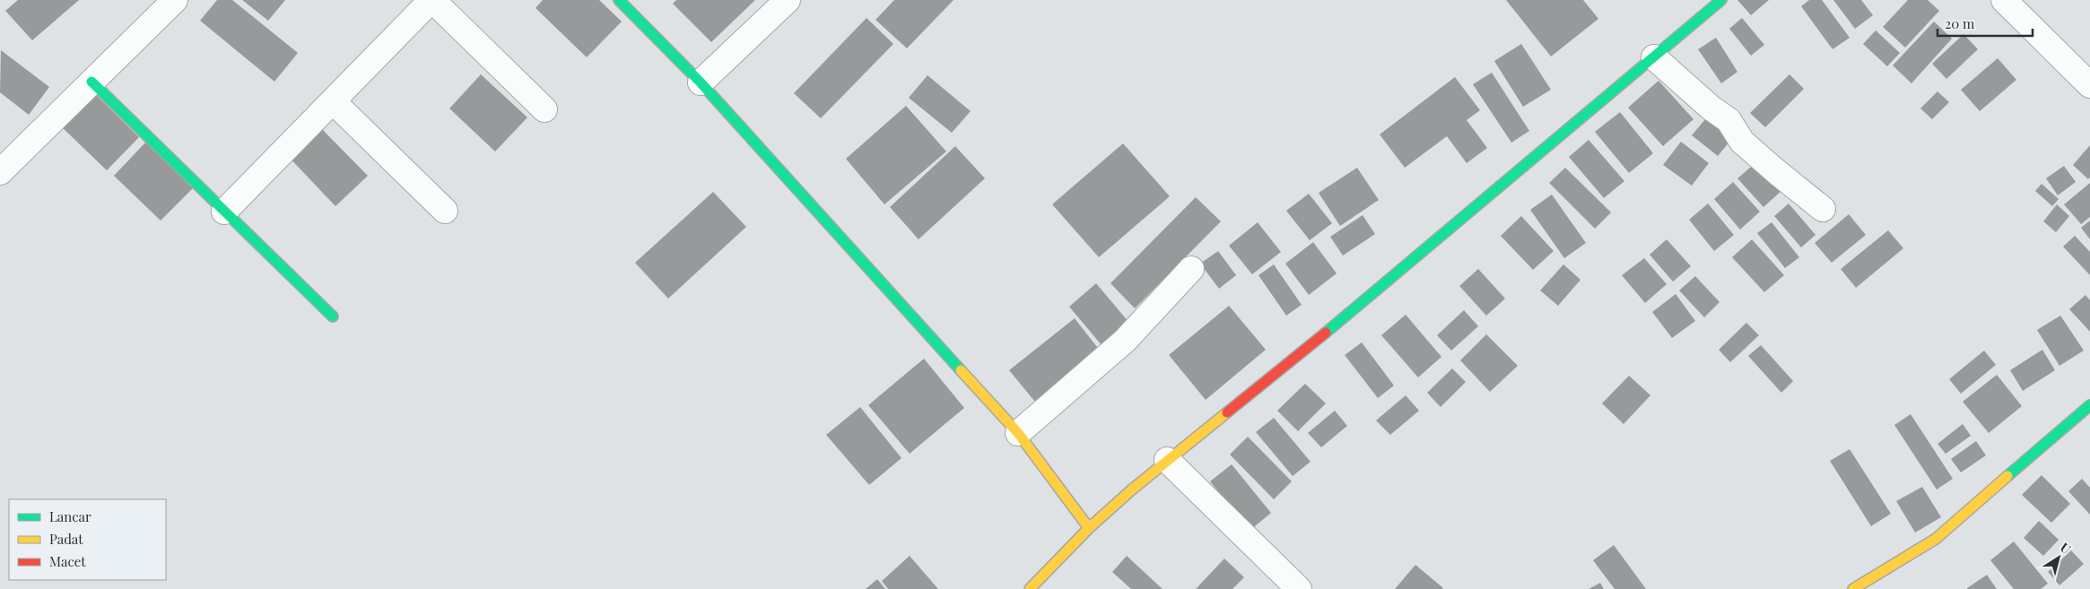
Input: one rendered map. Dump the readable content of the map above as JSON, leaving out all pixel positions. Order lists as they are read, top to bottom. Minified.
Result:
{"legend":["Lancar","Padat","Macet"],"scale_bar":"20 m","north":"top right"}
